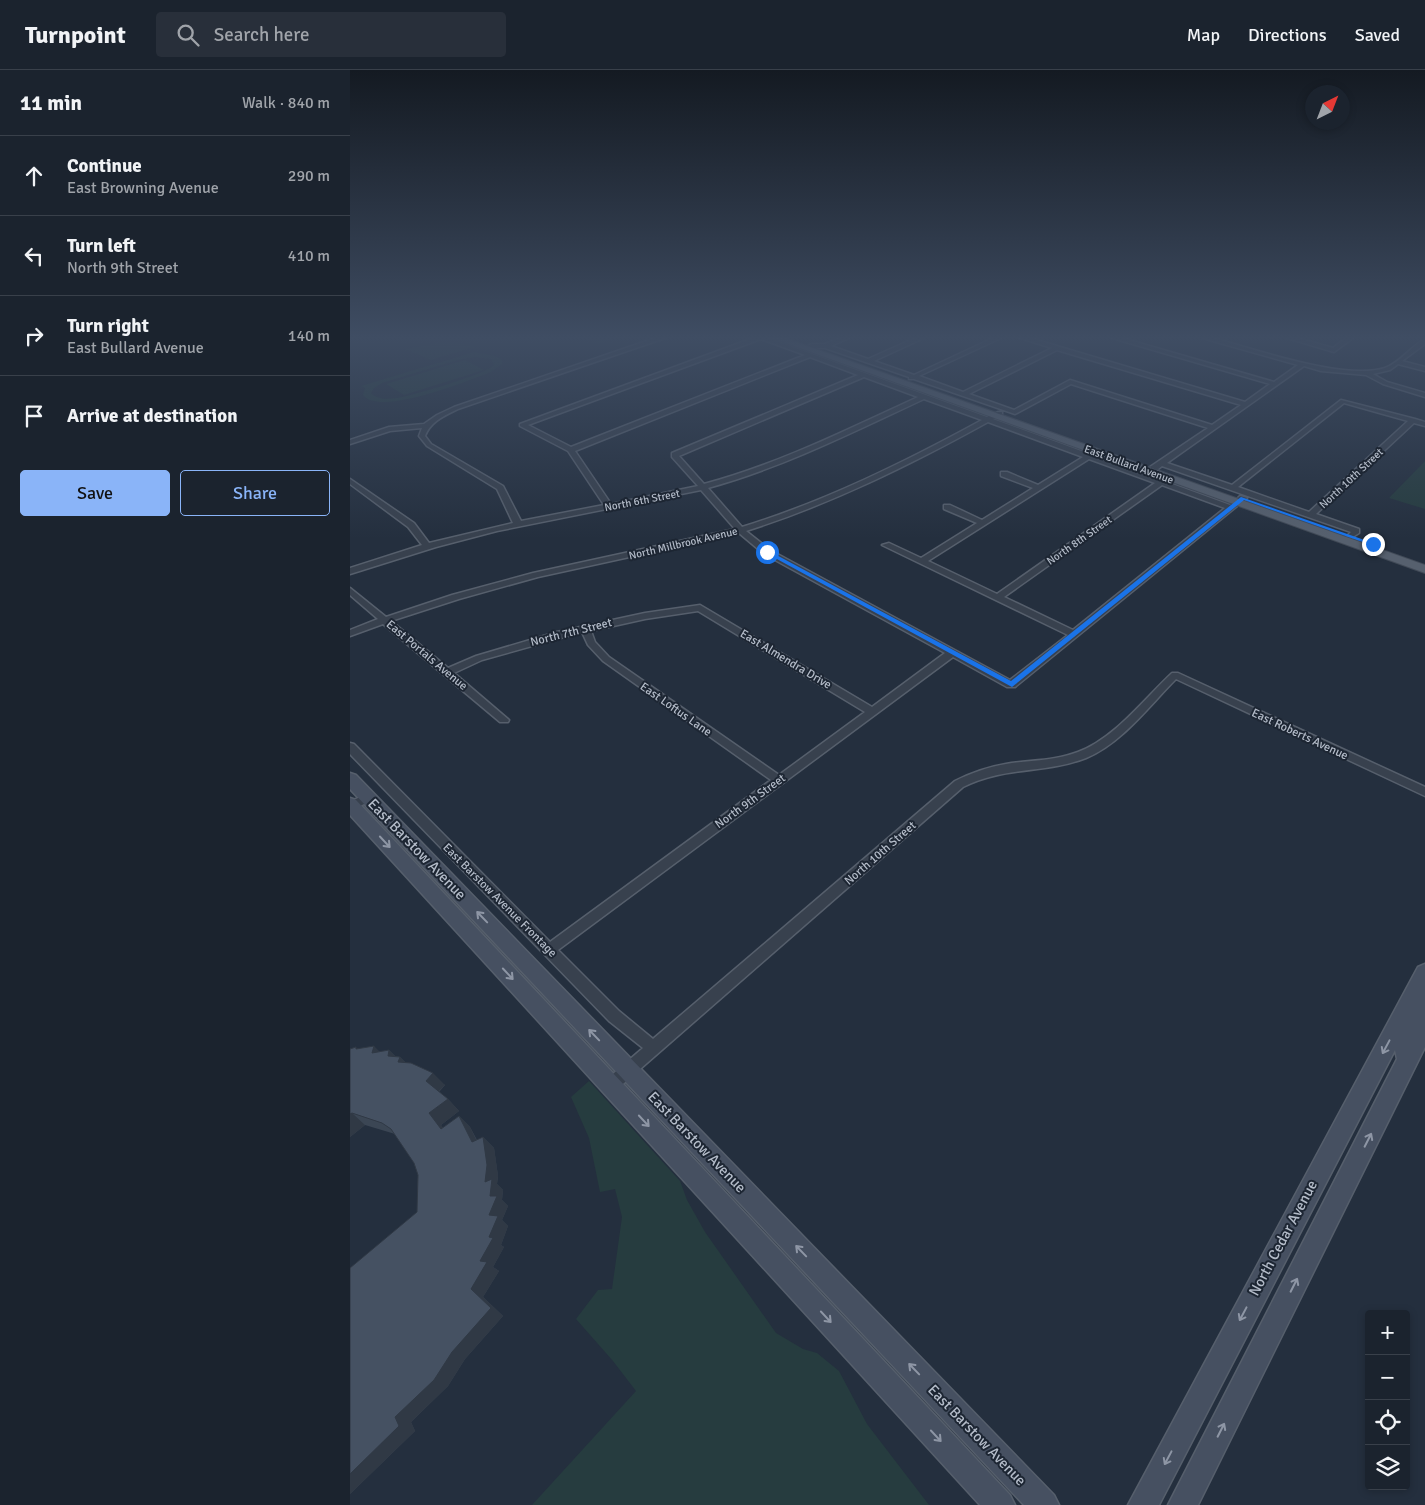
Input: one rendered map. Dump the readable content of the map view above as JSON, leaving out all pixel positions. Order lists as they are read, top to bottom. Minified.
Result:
{"streets":{"main road":["East Bullard Avenue","East Barstow Avenue","North Cedar Avenue"],"street":["North 10th Street","North 6th Street","North 8th Street","North Millbrook Avenue","North 7th Street","East Portals Avenue","East Almendra Drive","East Loftus Lane","East Roberts Avenue","North 9th Street","East Barstow Avenue Frontage"]},"crossings":[["East Bullard Avenue","North Millbrook Avenue"],["North 10th Street","East Roberts Avenue"],["North 10th Street","East Barstow Avenue"],["North 10th Street","East Barstow Avenue Frontage"],["North Millbrook Avenue","East Portals Avenue"],["North 7th Street","East Portals Avenue"],["North 7th Street","East Almendra Drive"],["North 7th Street","East Loftus Lane"],["East Almendra Drive","North 9th Street"],["East Loftus Lane","North 9th Street"],["North 9th Street","East Barstow Avenue Frontage"]],"north":"top right","page":{"header":"Turnpoint","search":"Search here","nav":["Map","Directions","Saved"],"heading":["11 min","Walk · 840 m"],"list":[["Continue","East Browning Avenue","290 m"],["Turn left","North 9th Street","410 m"],["Turn right","East Bullard Avenue","140 m"],"Arrive at destination"],"buttons":["Save","Share"],"map_buttons":["+","−"]}}
